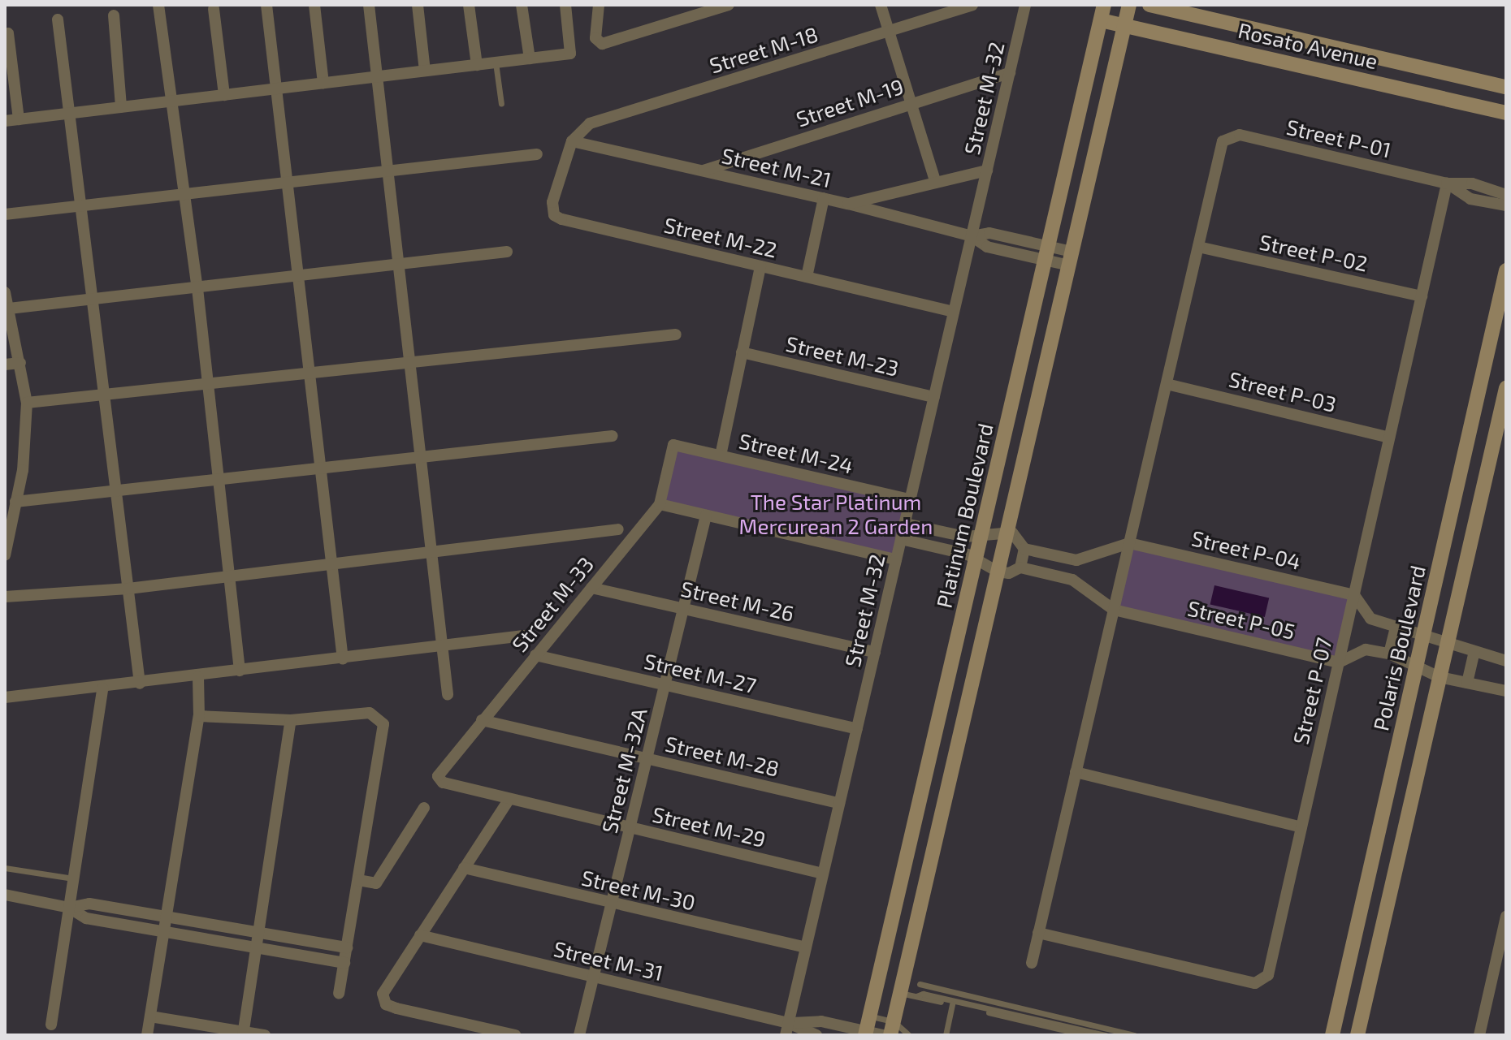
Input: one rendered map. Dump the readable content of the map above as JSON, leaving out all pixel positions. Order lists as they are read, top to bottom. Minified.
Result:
{"streets":{"street":["Rosato Avenue","Street M-18","Street M-32","Street M-19","Street P-01","Street M-21","Street M-22","Street P-02","Street M-23","Street P-03","Street M-24","Platinum Boulevard","Street P-04","Street M-26","Street M-33","Street P-05","Polaris Boulevard","Street M-27","Street P-07","Street M-28","Street M-32A","Street M-29","Street M-30","Street M-31"]},"crossings":[["Rosato Avenue","Platinum Boulevard"],["Street M-18","Street M-21"],["Street M-18","Street M-22"],["Street M-32","Street M-19"],["Street M-32","Street M-21"],["Street M-32","Street M-22"],["Street M-32","Street M-23"],["Street M-32","Street M-24"],["Street M-32","Street M-26"],["Street M-32","Street M-27"],["Street M-32","Street M-28"],["Street M-32","Street M-29"],["Street M-32","Street M-30"],["Street M-32","Street M-31"],["Street M-19","Street M-21"],["Street P-01","Street P-02"],["Street P-01","Street P-07"],["Street M-21","Street M-22"],["Street M-21","Platinum Boulevard"],["Street P-02","Street P-07"],["Street P-03","Street P-07"],["Street M-24","Street M-33"],["Street P-04","Street P-07"],["Street M-26","Street M-33"],["Street M-26","Street M-32A"],["Street M-33","Street M-27"],["Street M-33","Street M-28"],["Street M-33","Street M-29"],["Street P-05","Street P-07"],["Street M-27","Street M-32A"],["Street M-28","Street M-32A"],["Street M-32A","Street M-29"],["Street M-32A","Street M-30"],["Street M-32A","Street M-31"]],"parks":["The Star Platinum Mercurean 2 Garden"]}
